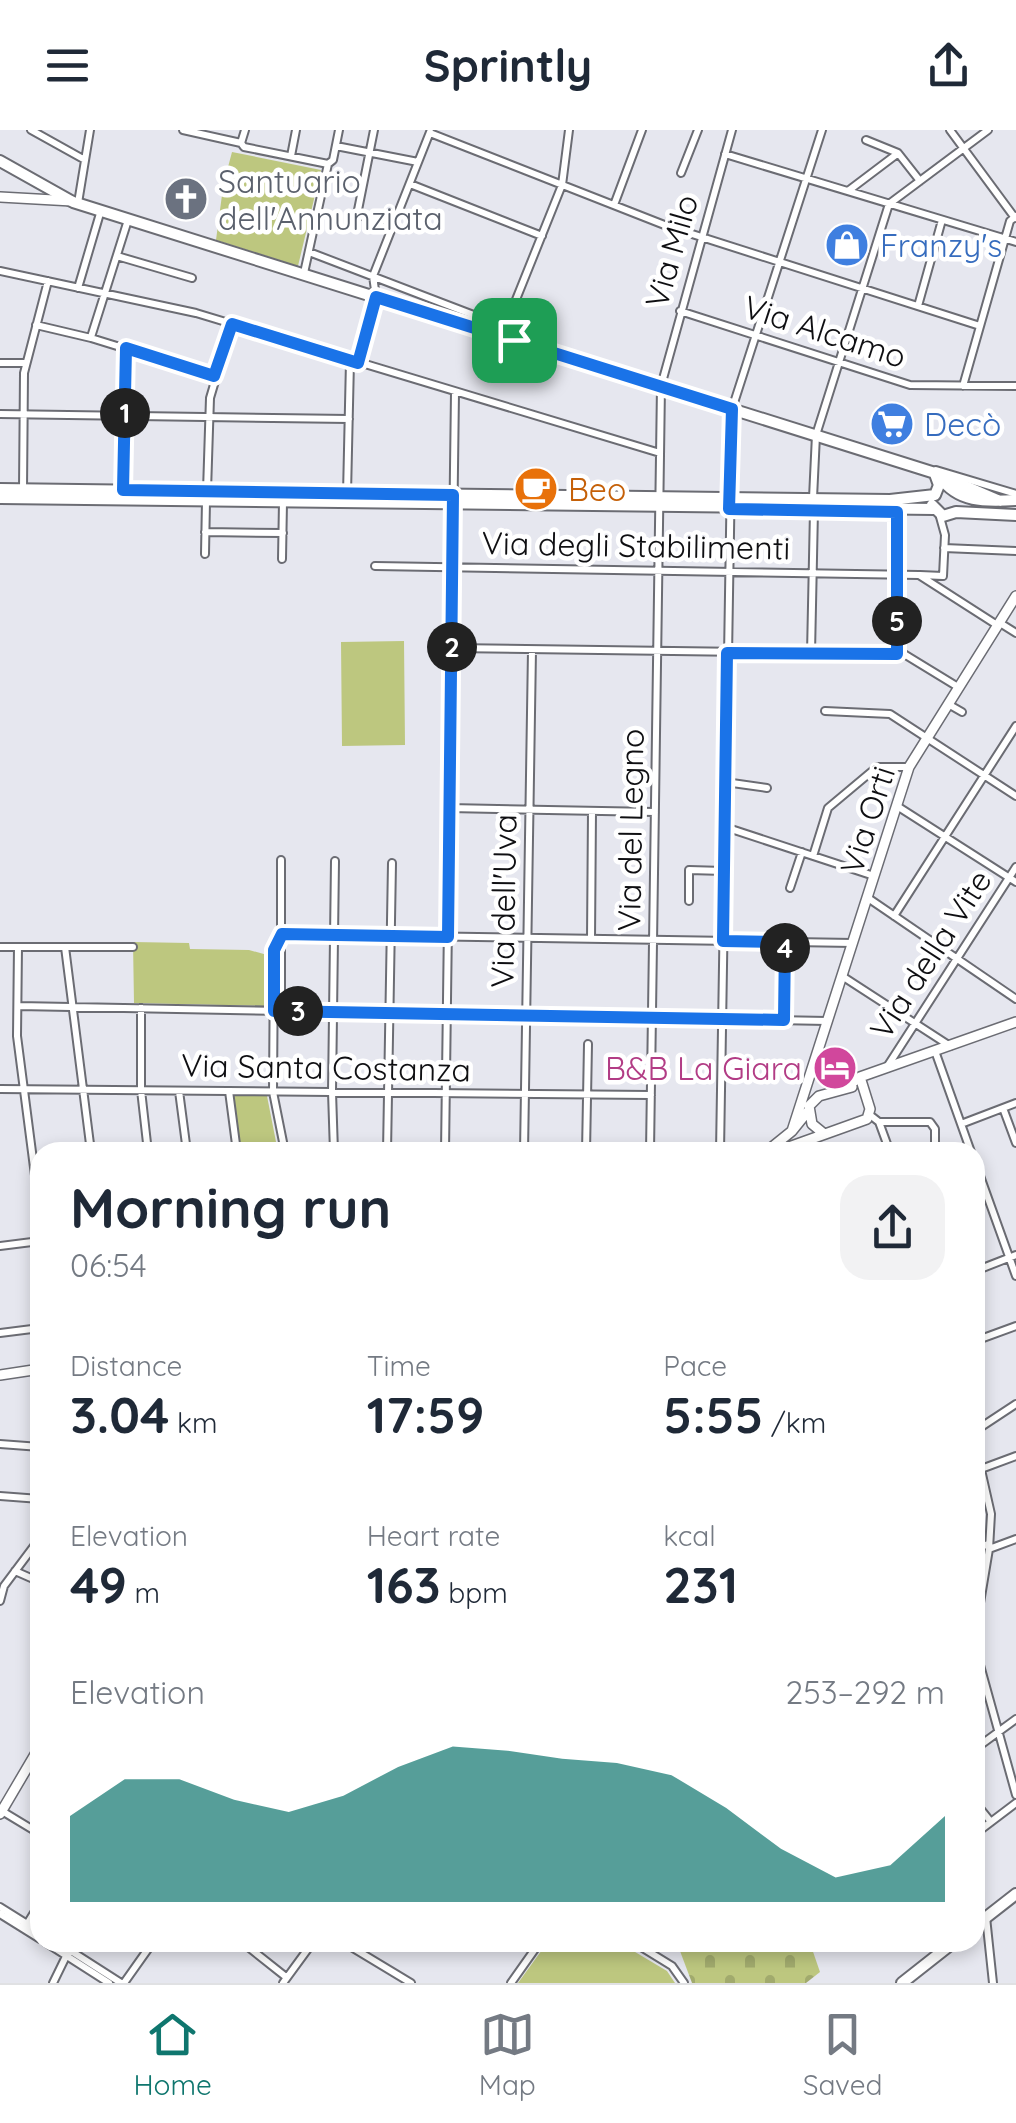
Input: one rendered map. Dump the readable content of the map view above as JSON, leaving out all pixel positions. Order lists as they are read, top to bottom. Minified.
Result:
{"streets":{"street":["Via Milo","Via Alcamo","Via degli Stabilimenti","Via Orti","Via del Legno","Via dell'Uva","Via della Vite","Via Santa Costanza"]},"crossings":[["Via Milo","Via Alcamo"],["Via Milo","Via del Legno"],["Via degli Stabilimenti","Via del Legno"],["Via del Legno","Via Santa Costanza"],["Via dell'Uva","Via Santa Costanza"]],"places":{"church":["Santuario dell'Annunziata"],"shop":["Franzy's"],"supermarket":["Decò"],"cafe":["Beo"],"hotel":["B&B La Giara"]},"page":{"header":"Sprintly","pins":["1","5","2","4","3"],"heading":["Morning run","06:54"],"stats":[["Distance","3.04 km"],["Time","17:59"],["Pace","5:55 /km"],["Elevation","49 m"],["Heart rate","163 bpm"],["kcal","231"]],"chart":["Elevation","253–292 m"],"tabs":["Home","Map","Saved"]}}
